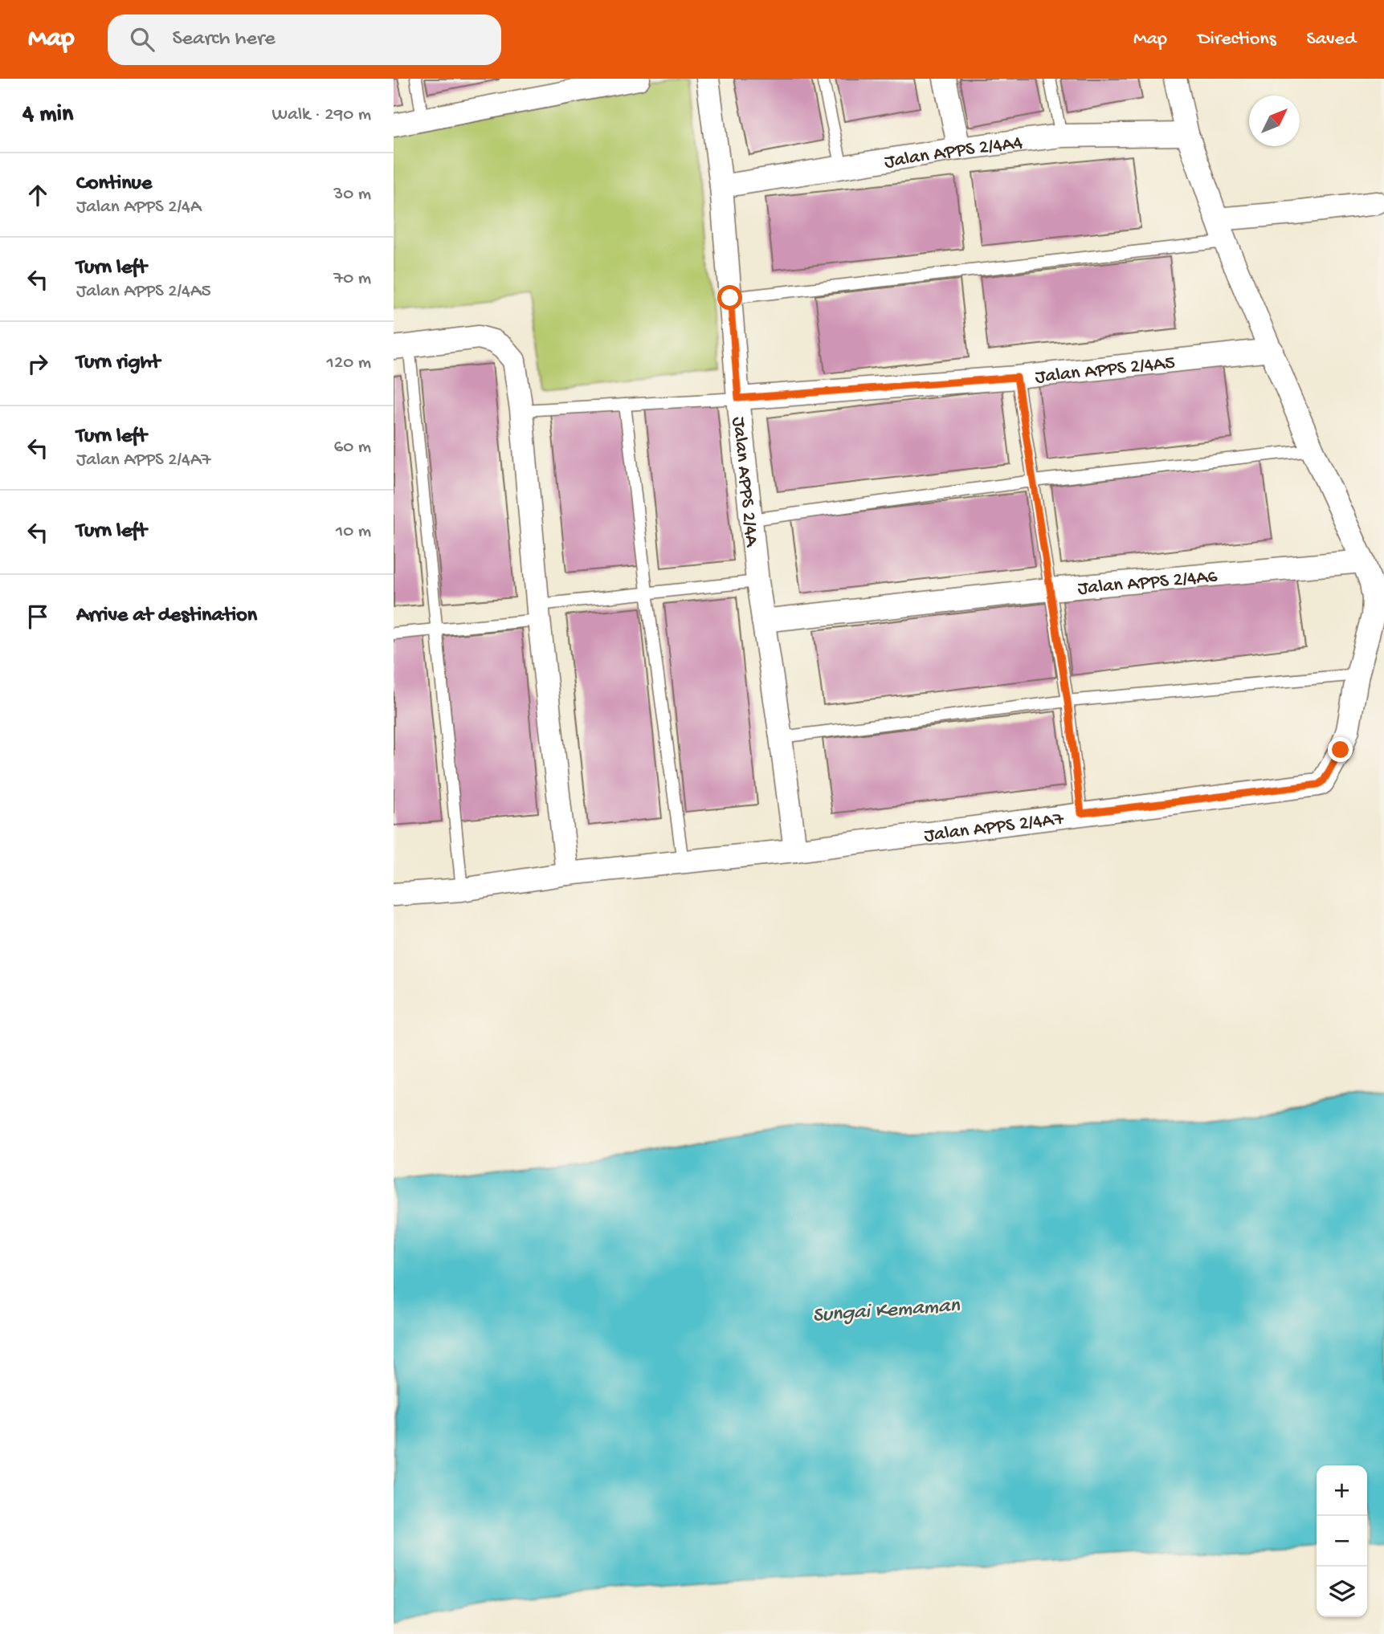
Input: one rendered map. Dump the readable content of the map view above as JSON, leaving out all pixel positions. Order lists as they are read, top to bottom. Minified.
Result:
{"streets":{"street":["Jalan APPS 2/4A4","Jalan APPS 2/4A5","Jalan APPS 2/4A","Jalan APPS 2/4A6","Jalan APPS 2/4A7"]},"crossings":[["Jalan APPS 2/4A4","Jalan APPS 2/4A"],["Jalan APPS 2/4A5","Jalan APPS 2/4A"],["Jalan APPS 2/4A","Jalan APPS 2/4A6"],["Jalan APPS 2/4A","Jalan APPS 2/4A7"]],"water":["Sungai Kemaman"],"north":"top right","page":{"header":"Map","search":"Search here","nav":["Map","Directions","Saved"],"heading":["4 min","Walk · 290 m"],"list":[["Continue","Jalan APPS 2/4A","30 m"],["Turn left","Jalan APPS 2/4A5","70 m"],["Turn right","120 m"],["Turn left","Jalan APPS 2/4A7","60 m"],["Turn left","10 m"],"Arrive at destination"],"map_buttons":["+","−"]}}
